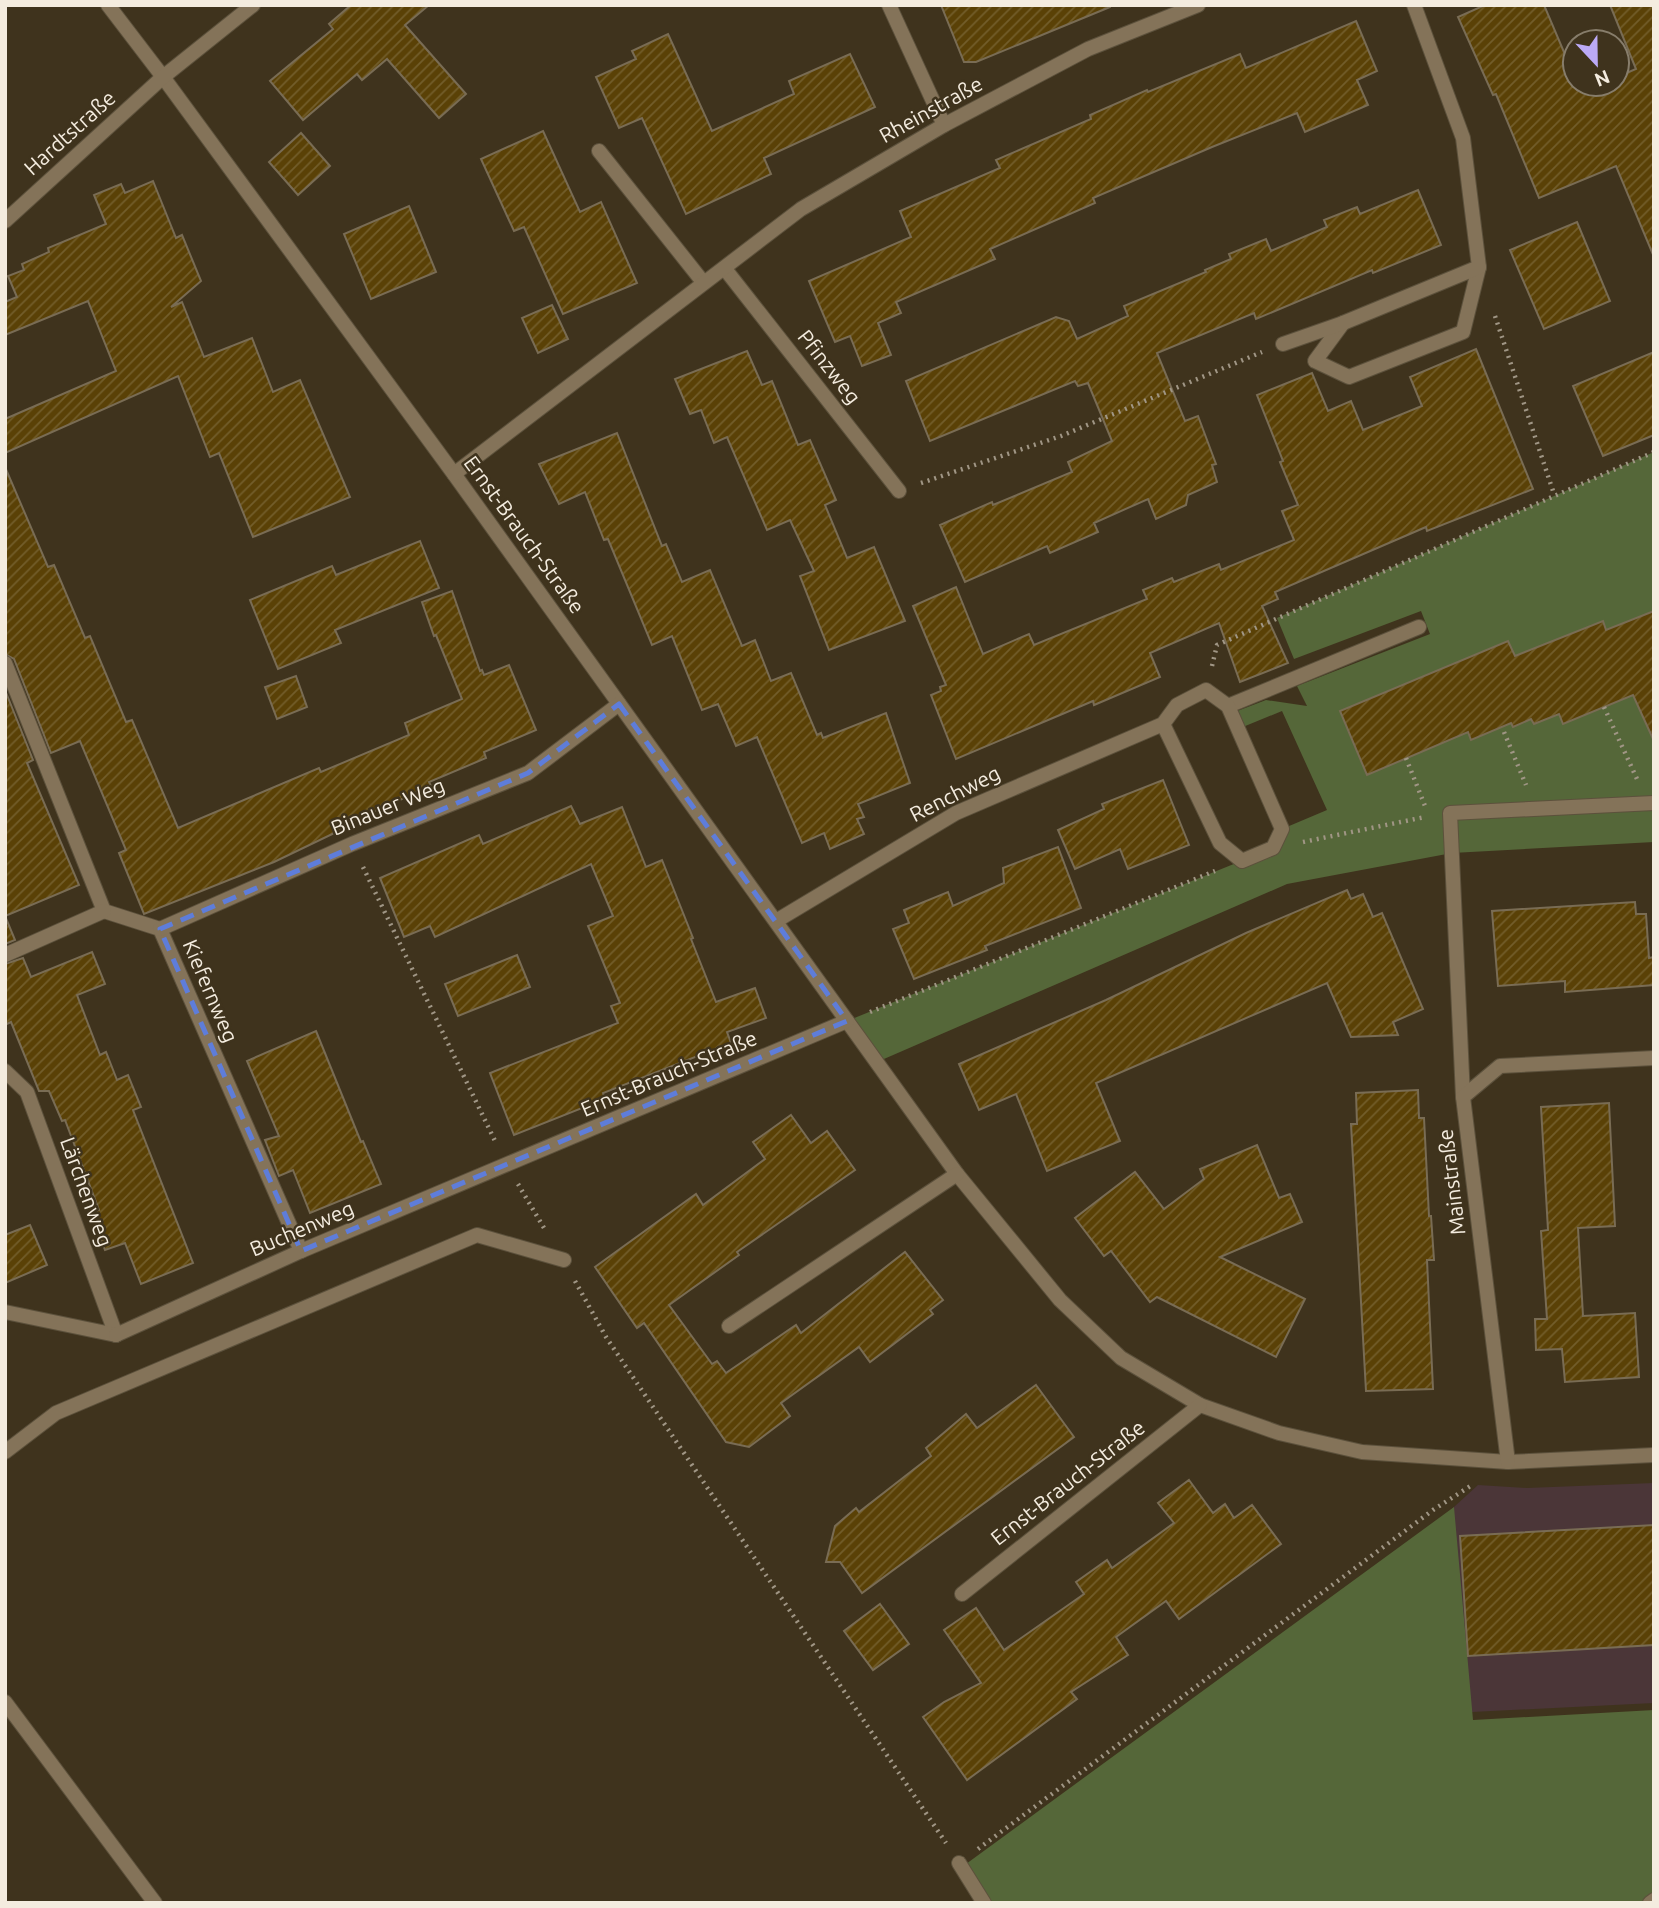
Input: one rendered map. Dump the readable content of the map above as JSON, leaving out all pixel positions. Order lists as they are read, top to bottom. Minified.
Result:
{"streets":{"street":["Rheinstraße","Hardtstraße","Pfinzweg","Ernst-Brauch-Straße","Renchweg","Binauer Weg","Kiefernweg","Mainstraße","Lärchenweg","Buchenweg"]},"crossings":[["Rheinstraße","Pfinzweg"],["Rheinstraße","Ernst-Brauch-Straße"],["Hardtstraße","Ernst-Brauch-Straße"],["Ernst-Brauch-Straße","Renchweg"],["Ernst-Brauch-Straße","Binauer Weg"],["Ernst-Brauch-Straße","Mainstraße"],["Ernst-Brauch-Straße","Buchenweg"],["Binauer Weg","Kiefernweg"],["Kiefernweg","Buchenweg"],["Lärchenweg","Buchenweg"]],"north":"bottom"}
